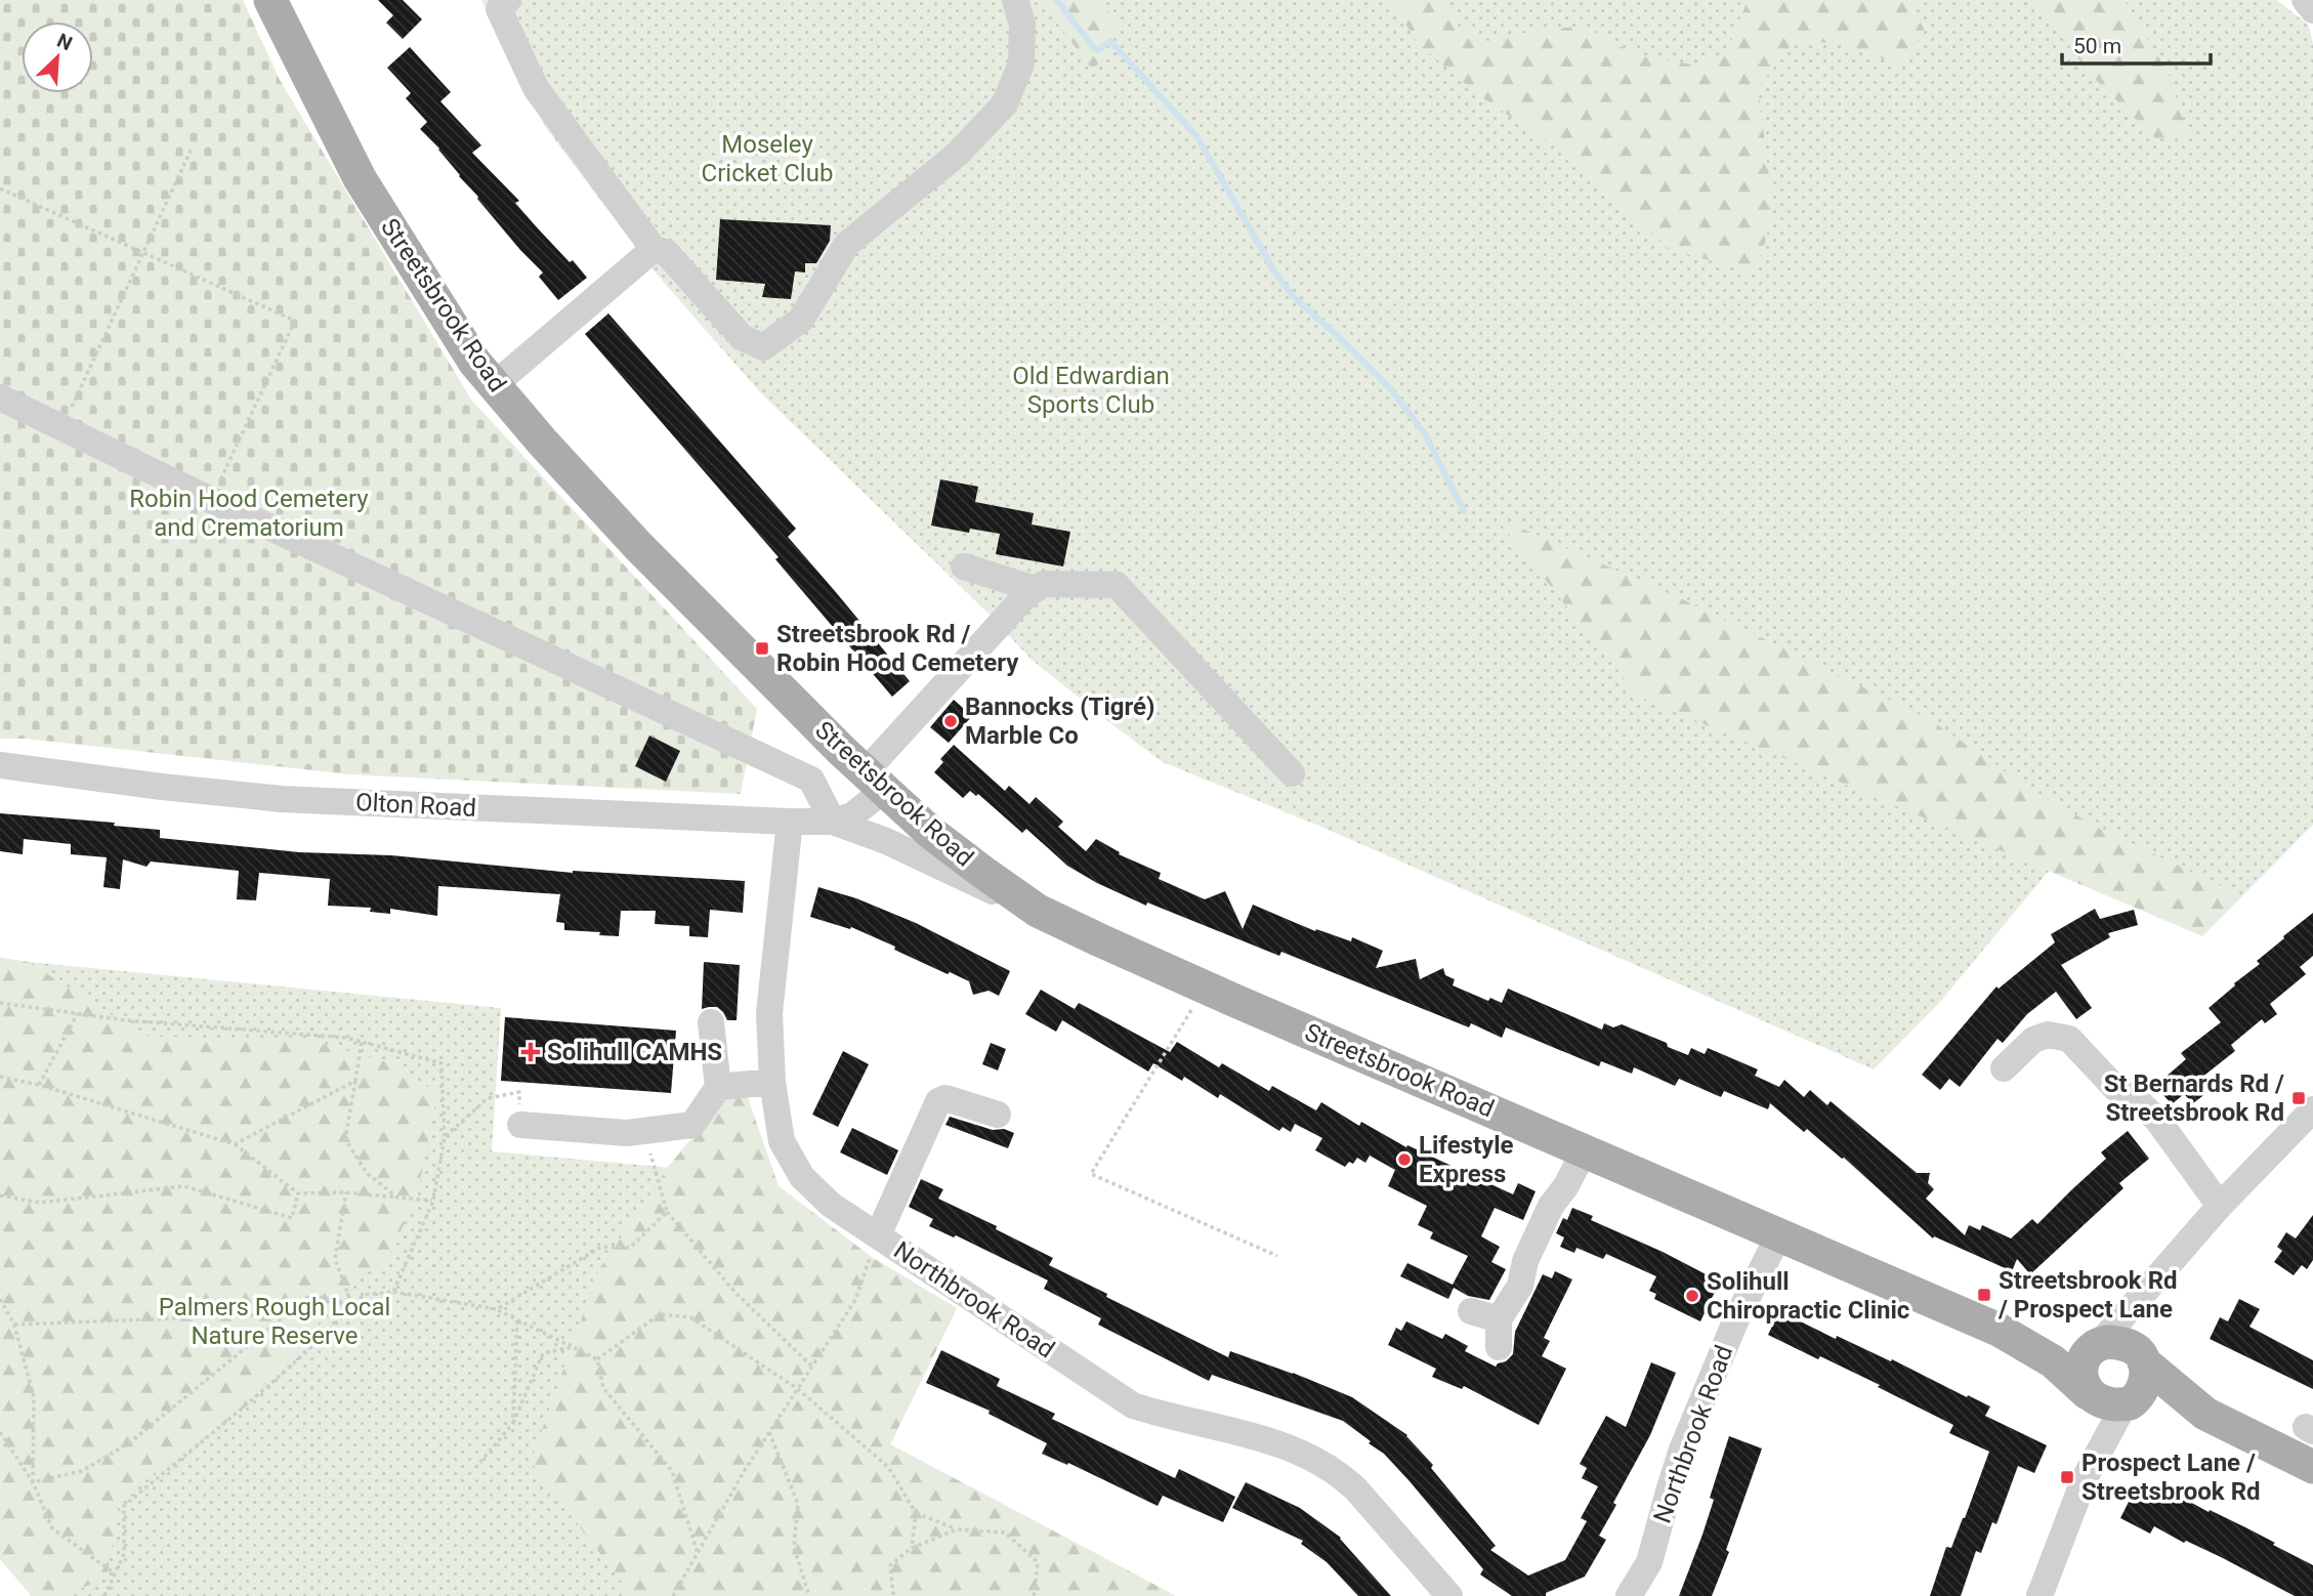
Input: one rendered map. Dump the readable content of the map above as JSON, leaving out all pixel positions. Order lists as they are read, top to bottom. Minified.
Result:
{"streets":{"main road":["Streetsbrook Road"],"street":["Olton Road","Northbrook Road"]},"crossings":[["Streetsbrook Road","Olton Road"],["Streetsbrook Road","Northbrook Road"],["Olton Road","Northbrook Road"]],"parks":["Moseley Cricket Club","Old Edwardian Sports Club","Robin Hood Cemetery and Crematorium","Palmers Rough Local Nature Reserve"],"places":{"transit":["Streetsbrook Rd / Robin Hood Cemetery","St Bernards Rd / Streetsbrook Rd","Streetsbrook Rd / Prospect Lane","Prospect Lane / Streetsbrook Rd"],"other":["Bannocks (Tigré) Marble Co","Lifestyle Express","Solihull Chiropractic Clinic"],"health":["Solihull CAMHS"]},"scale_bar":"50 m","north":"top right"}
